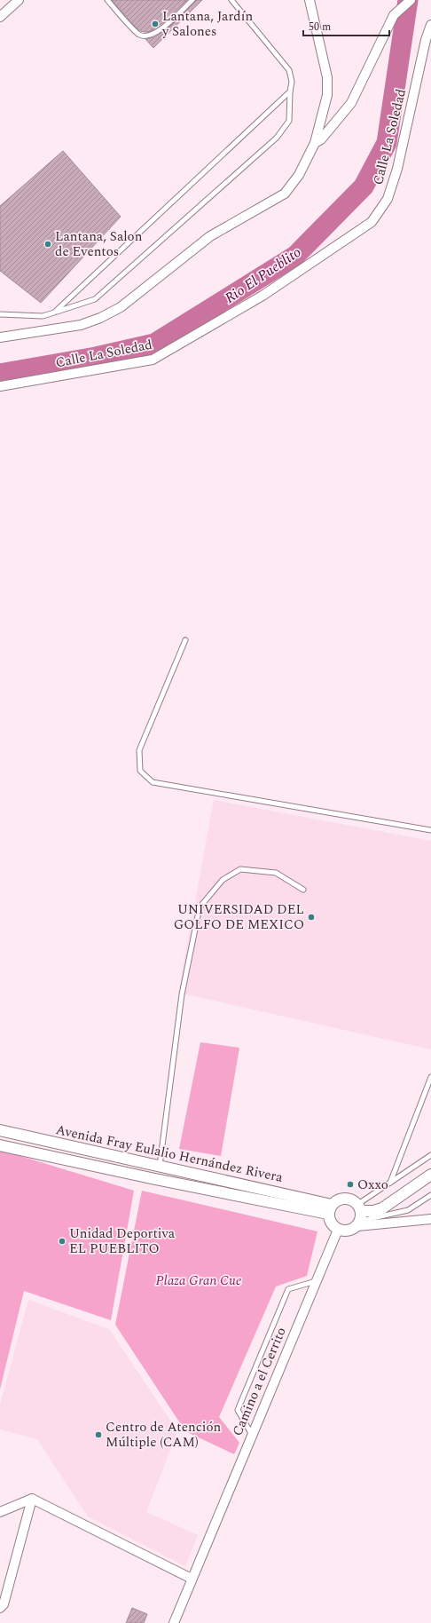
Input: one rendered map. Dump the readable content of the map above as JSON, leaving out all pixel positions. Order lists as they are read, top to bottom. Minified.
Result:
{"streets":{"street":["Calle La Soledad","Avenida Fray Eulalio Hernández Rivera","Camino a el Cerrito"]},"crossings":[["Avenida Fray Eulalio Hernández Rivera","Camino a el Cerrito"]],"water":["Rio El Pueblito"],"parks":["Plaza Gran Cue"],"places":["Lantana, Jardín y Salones","Lantana, Salon de Eventos","UNIVERSIDAD DEL GOLFO DE MEXICO","Oxxo","Unidad Deportiva EL PUEBLITO","Centro de Atención Múltiple (CAM)"],"scale_bar":"50 m"}
